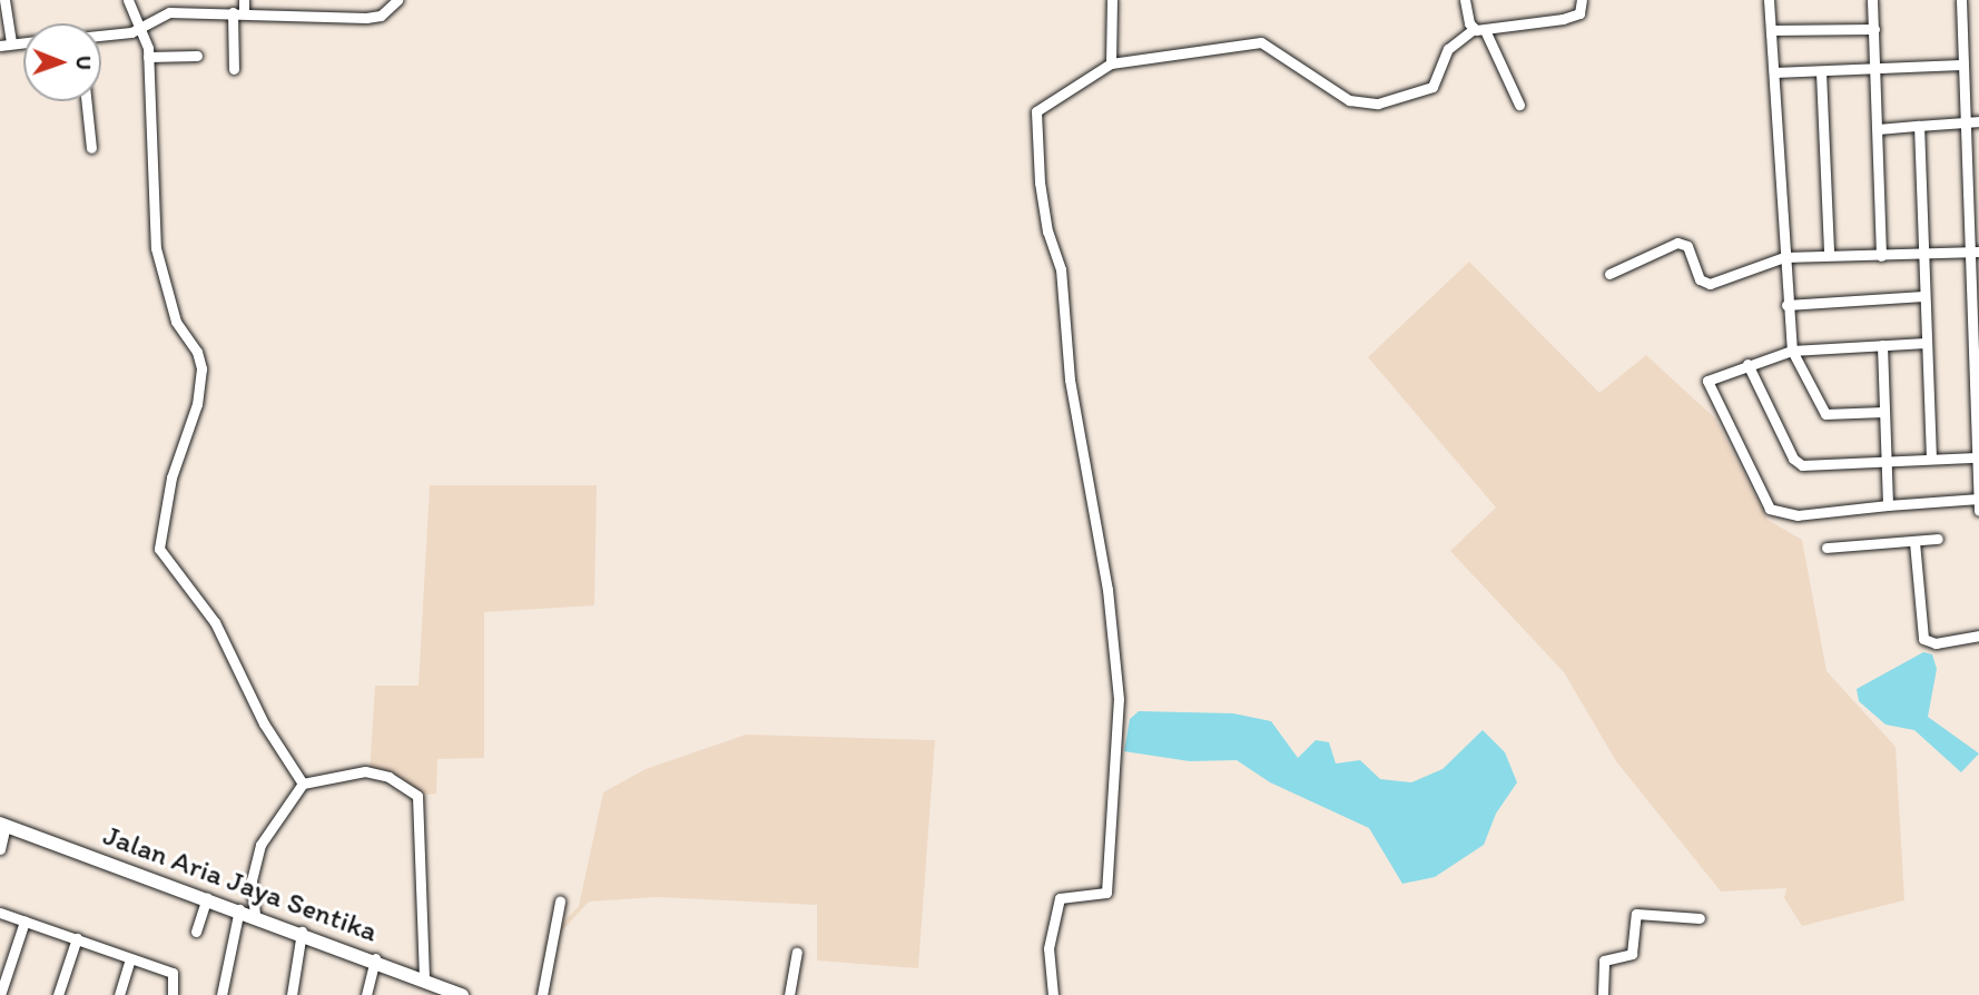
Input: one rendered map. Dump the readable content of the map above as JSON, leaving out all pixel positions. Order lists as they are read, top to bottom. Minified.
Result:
{"streets":{"street":["Jalan Aria Jaya Sentika"]},"north":"right"}
